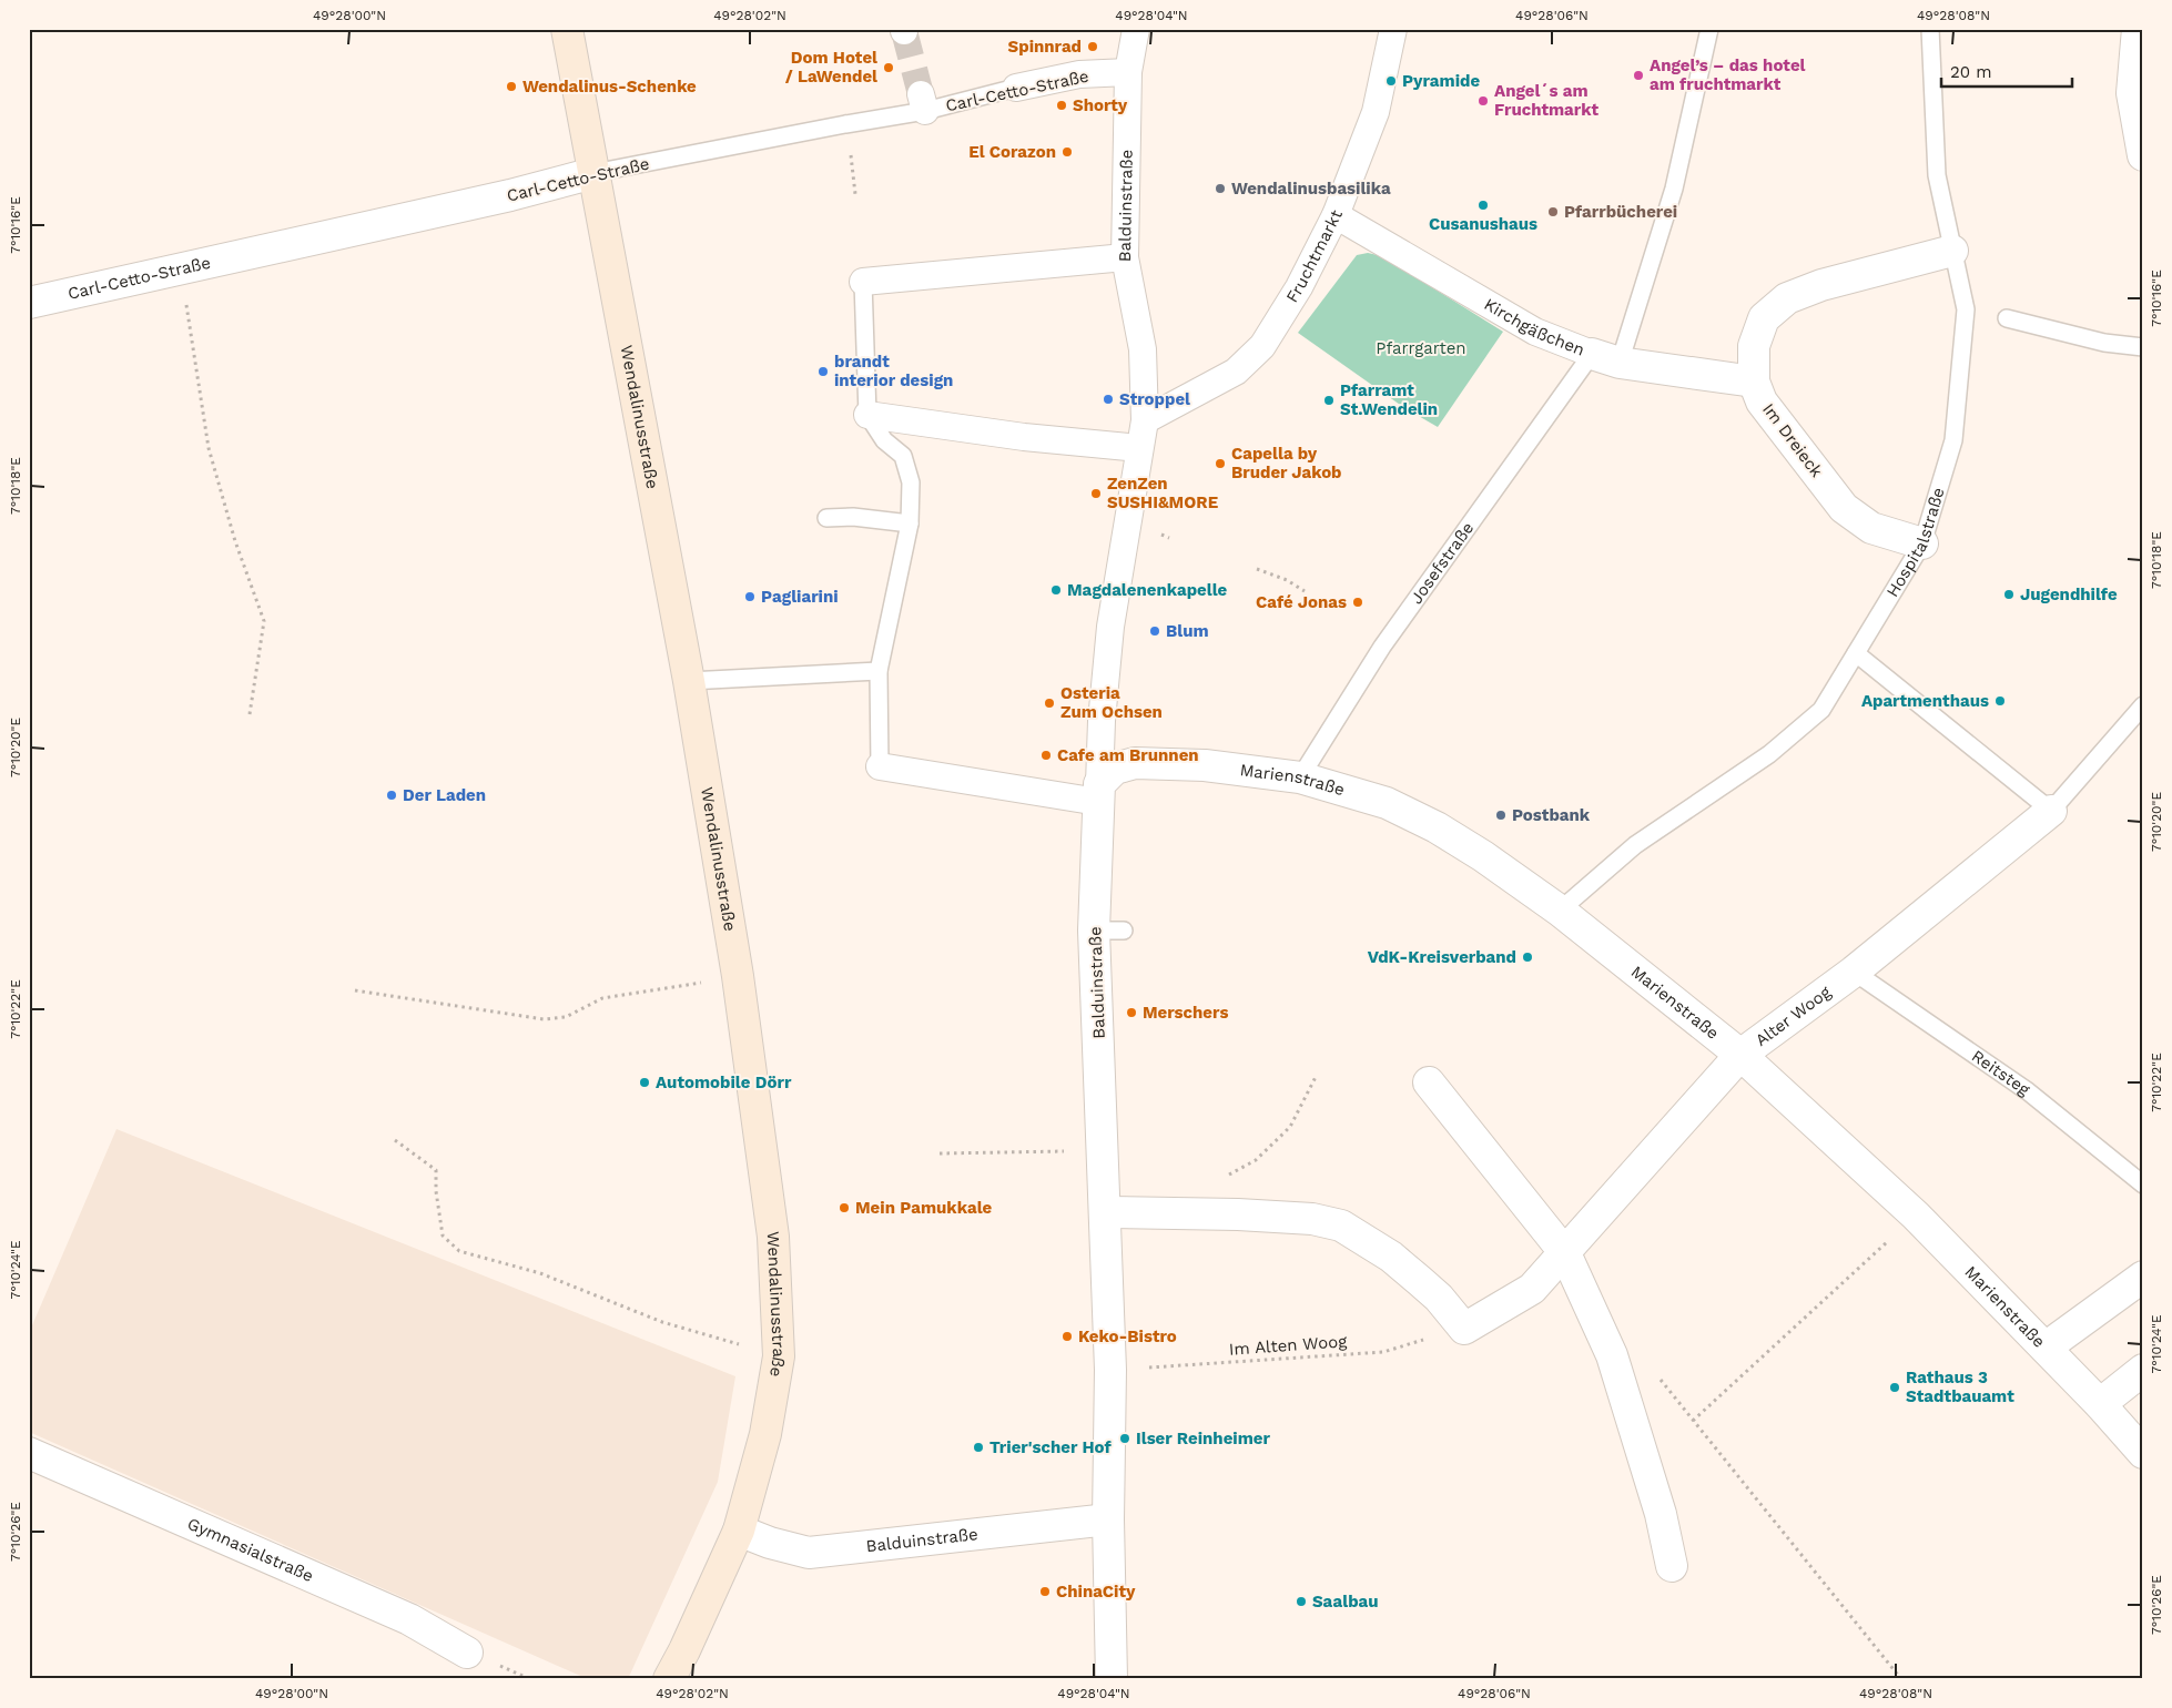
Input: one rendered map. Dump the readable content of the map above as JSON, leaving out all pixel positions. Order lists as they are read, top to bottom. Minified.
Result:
{"streets":{"main road":["Wendalinusstraße"],"street":["Carl-Cetto-Straße","Balduinstraße","Fruchtmarkt","Kirchgäßchen","Im Dreieck","Marienstraße","Alter Woog","Gymnasialstraße"],"lane":["Hospitalstraße","Josefstraße","Reitsteg"],"path":["Im Alten Woog"]},"crossings":[["Carl-Cetto-Straße","Balduinstraße"],["Carl-Cetto-Straße","Wendalinusstraße"],["Balduinstraße","Fruchtmarkt"],["Balduinstraße","Wendalinusstraße"],["Balduinstraße","Marienstraße"],["Balduinstraße","Im Alten Woog"],["Fruchtmarkt","Kirchgäßchen"],["Kirchgäßchen","Im Dreieck"],["Kirchgäßchen","Josefstraße"],["Im Dreieck","Hospitalstraße"],["Hospitalstraße","Marienstraße"],["Josefstraße","Marienstraße"],["Marienstraße","Alter Woog"],["Alter Woog","Reitsteg"],["Alter Woog","Im Alten Woog"]],"parks":["Pfarrgarten"],"places":["Spinnrad","Dom Hotel / LaWendel","Angel’s – das hotel am fruchtmarkt","Pyramide","Wendalinus-Schenke","Angel´s am Fruchtmarkt","Shorty","El Corazon","Wendalinusbasilika","Cusanushaus","Pfarrbücherei","brandt interior design","Stroppel","Pfarramt St.Wendelin","Capella by Bruder Jakob","ZenZen SUSHI&MORE","Magdalenenkapelle","Jugendhilfe","Pagliarini","Café Jonas","Blum","Apartmenthaus","Osteria Zum Ochsen","Cafe am Brunnen","Der Laden","Postbank","VdK-Kreisverband","Merschers","Automobile Dörr","Mein Pamukkale","Keko-Bistro","Rathaus 3 Stadtbauamt","Ilser Reinheimer","Trier'scher Hof","ChinaCity","Saalbau"],"scale_bar":"20 m","coordinates":["49°28'00\"N","49°28'02\"N","49°28'04\"N","49°28'06\"N","49°28'08\"N","7°10'16\"E","7°10'18\"E","7°10'20\"E","7°10'22\"E","7°10'24\"E","7°10'26\"E"]}
